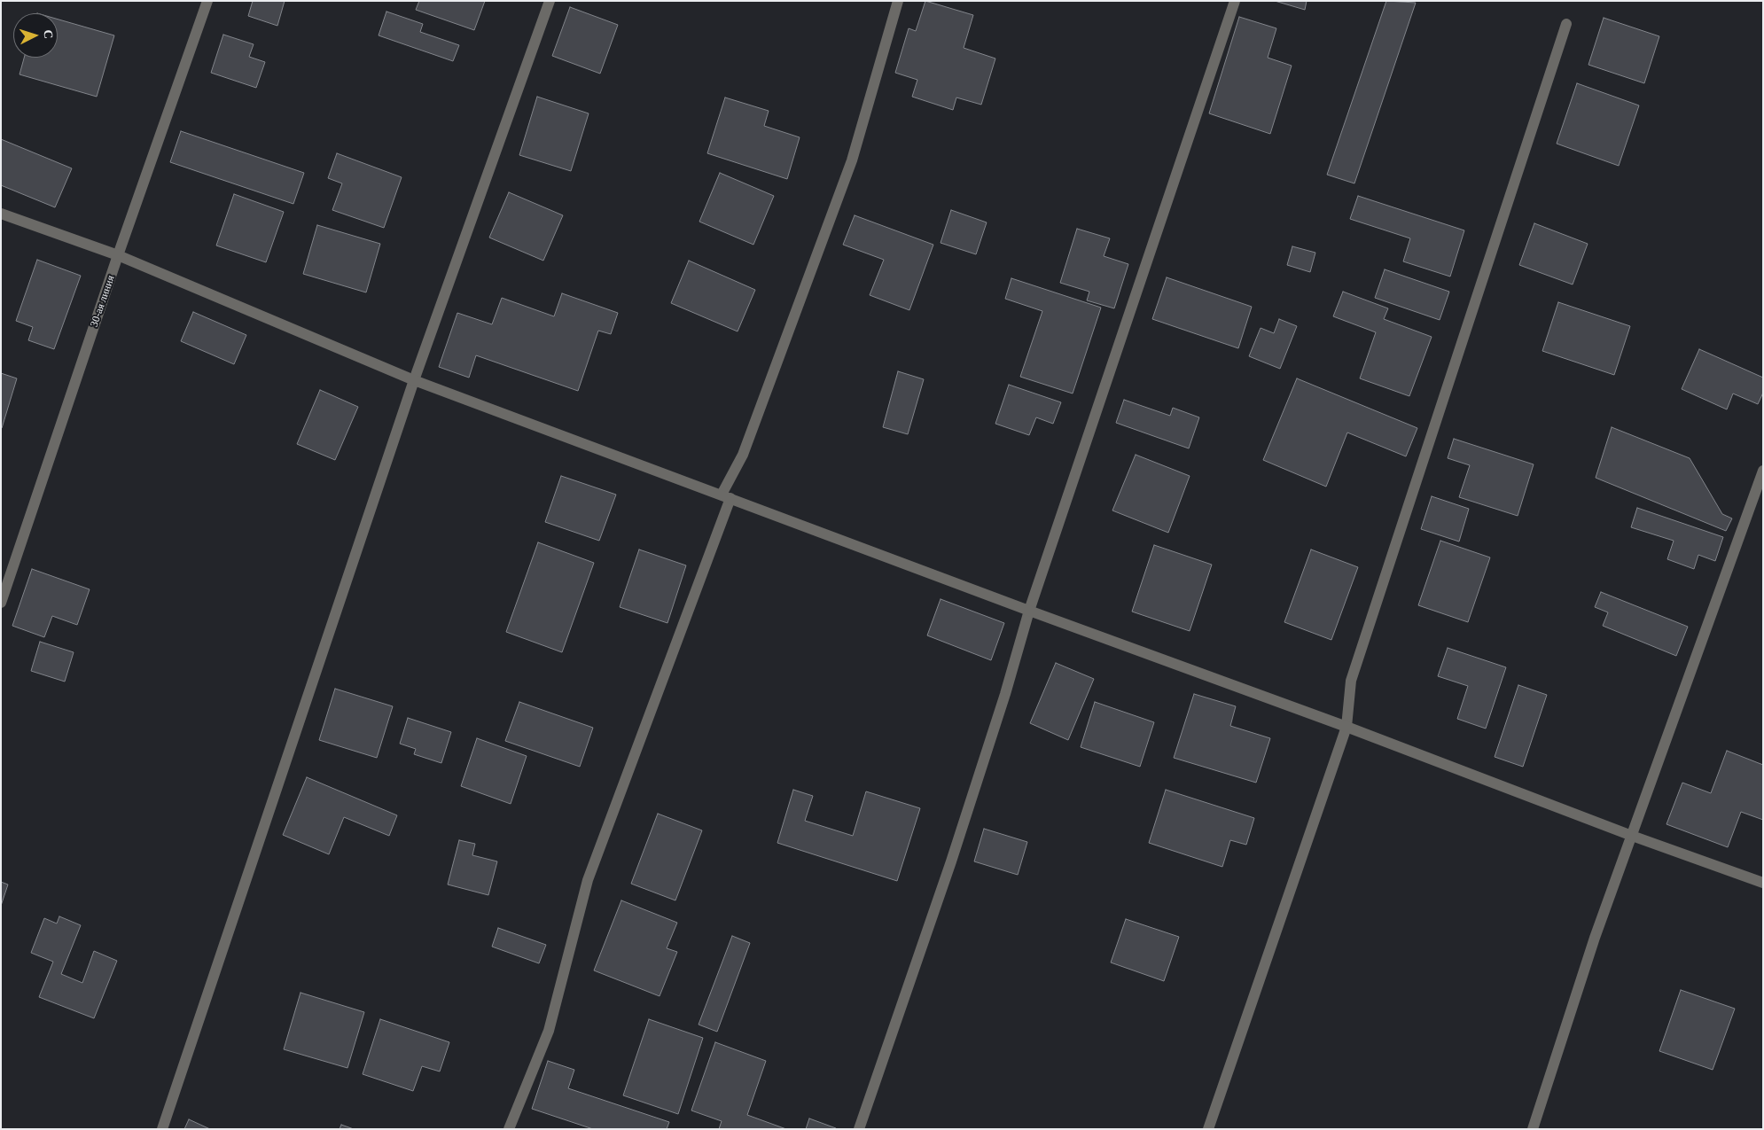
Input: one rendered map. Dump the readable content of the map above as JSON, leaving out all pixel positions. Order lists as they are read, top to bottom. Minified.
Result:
{"streets":{"street":["30-ая линия"]},"north":"right"}
